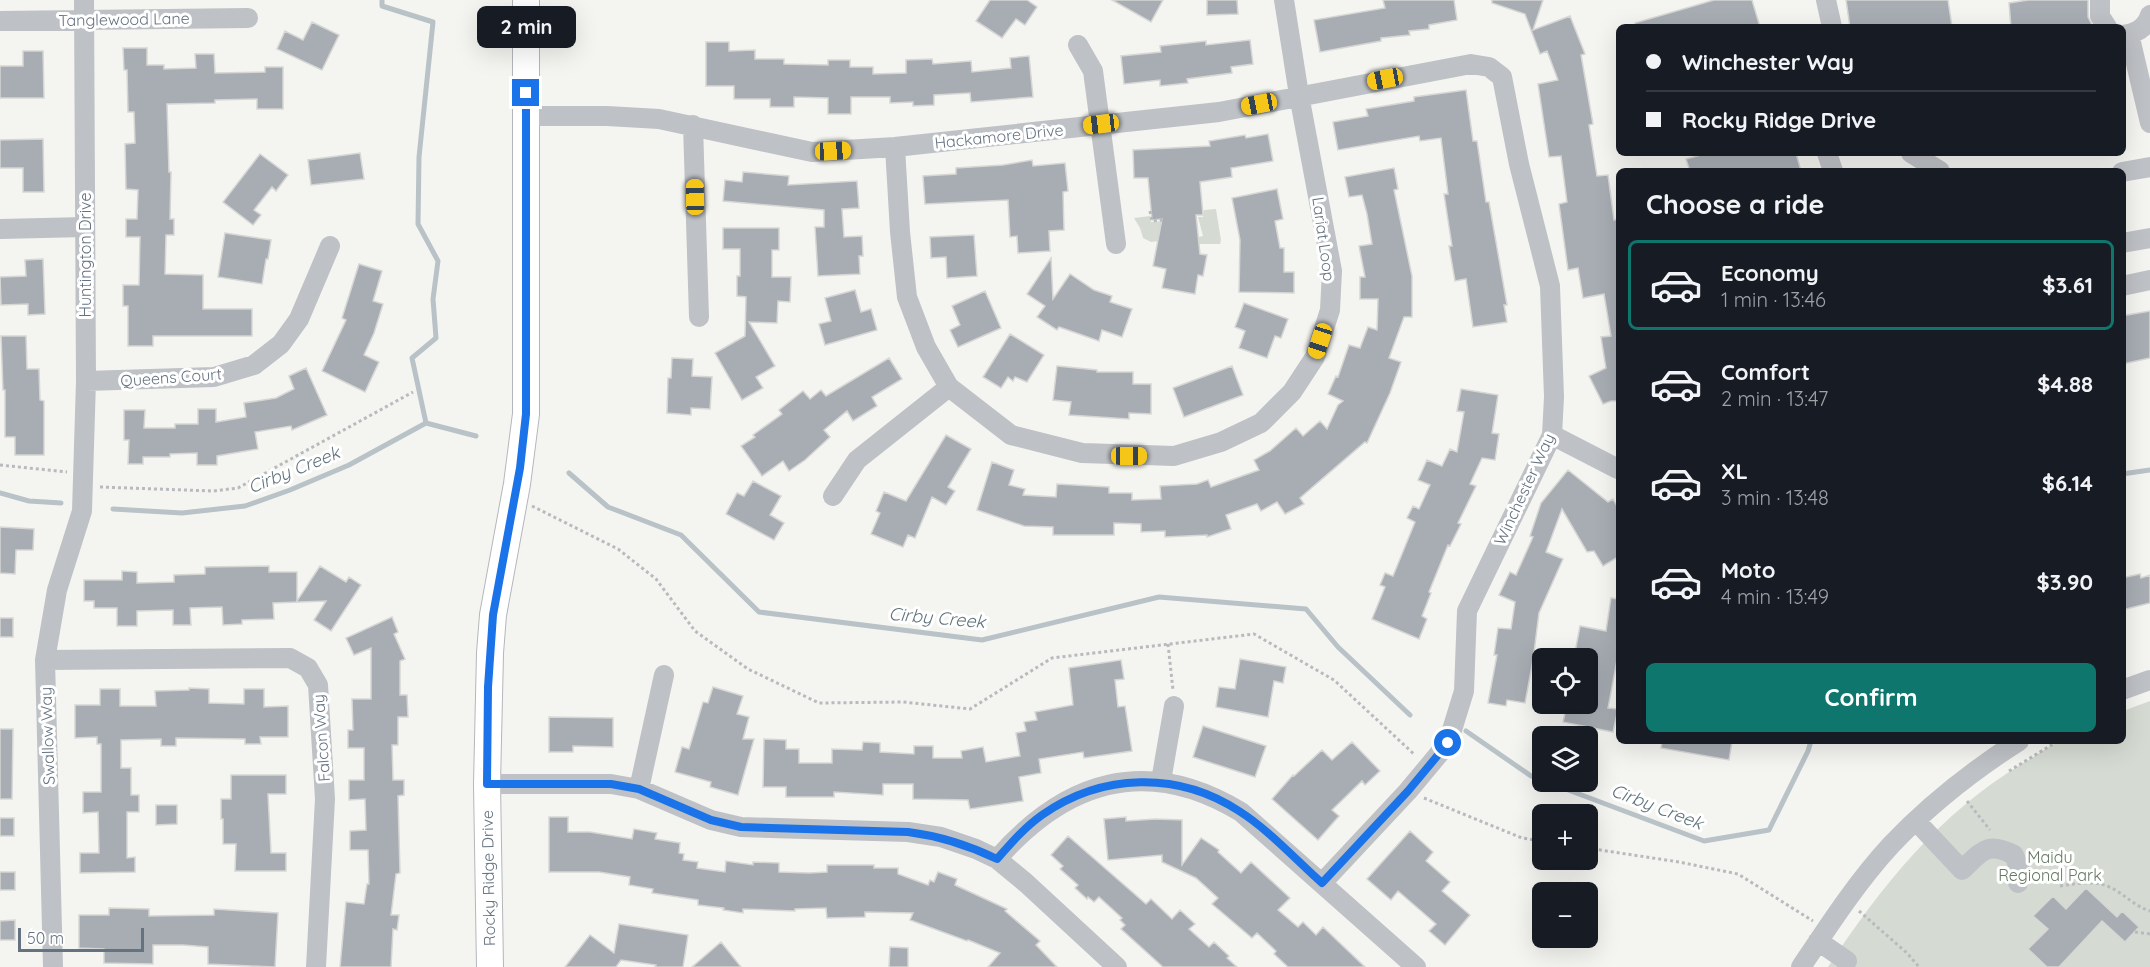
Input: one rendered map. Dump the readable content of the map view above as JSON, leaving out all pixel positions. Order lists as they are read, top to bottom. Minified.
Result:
{"streets":{"main road":["Rocky Ridge Drive"],"street":["Tanglewood Lane","Hackamore Drive","Lariat Loop","Huntington Drive","Queens Court","Winchester Way","Swallow Way","Falcon Way"]},"crossings":[["Tanglewood Lane","Huntington Drive"],["Hackamore Drive","Lariat Loop"],["Hackamore Drive","Winchester Way"],["Hackamore Drive","Rocky Ridge Drive"],["Huntington Drive","Queens Court"],["Huntington Drive","Swallow Way"],["Swallow Way","Falcon Way"]],"water":["Cirby Creek"],"parks":["Maidu Regional Park"],"scale_bar":"50 m","page":{"bubble":"2 min","banner":["Winchester Way","Rocky Ridge Drive"],"heading":"Choose a ride","list":[{"name":"Economy","note":"1 min · 13:46","value":"$3.61"},{"name":"Comfort","note":"2 min · 13:47","value":"$4.88"},{"name":"XL","note":"3 min · 13:48","value":"$6.14"},{"name":"Moto","note":"4 min · 13:49","value":"$3.90"}],"map_buttons":["+","−"],"buttons":"Confirm","scale":"50 m"}}
